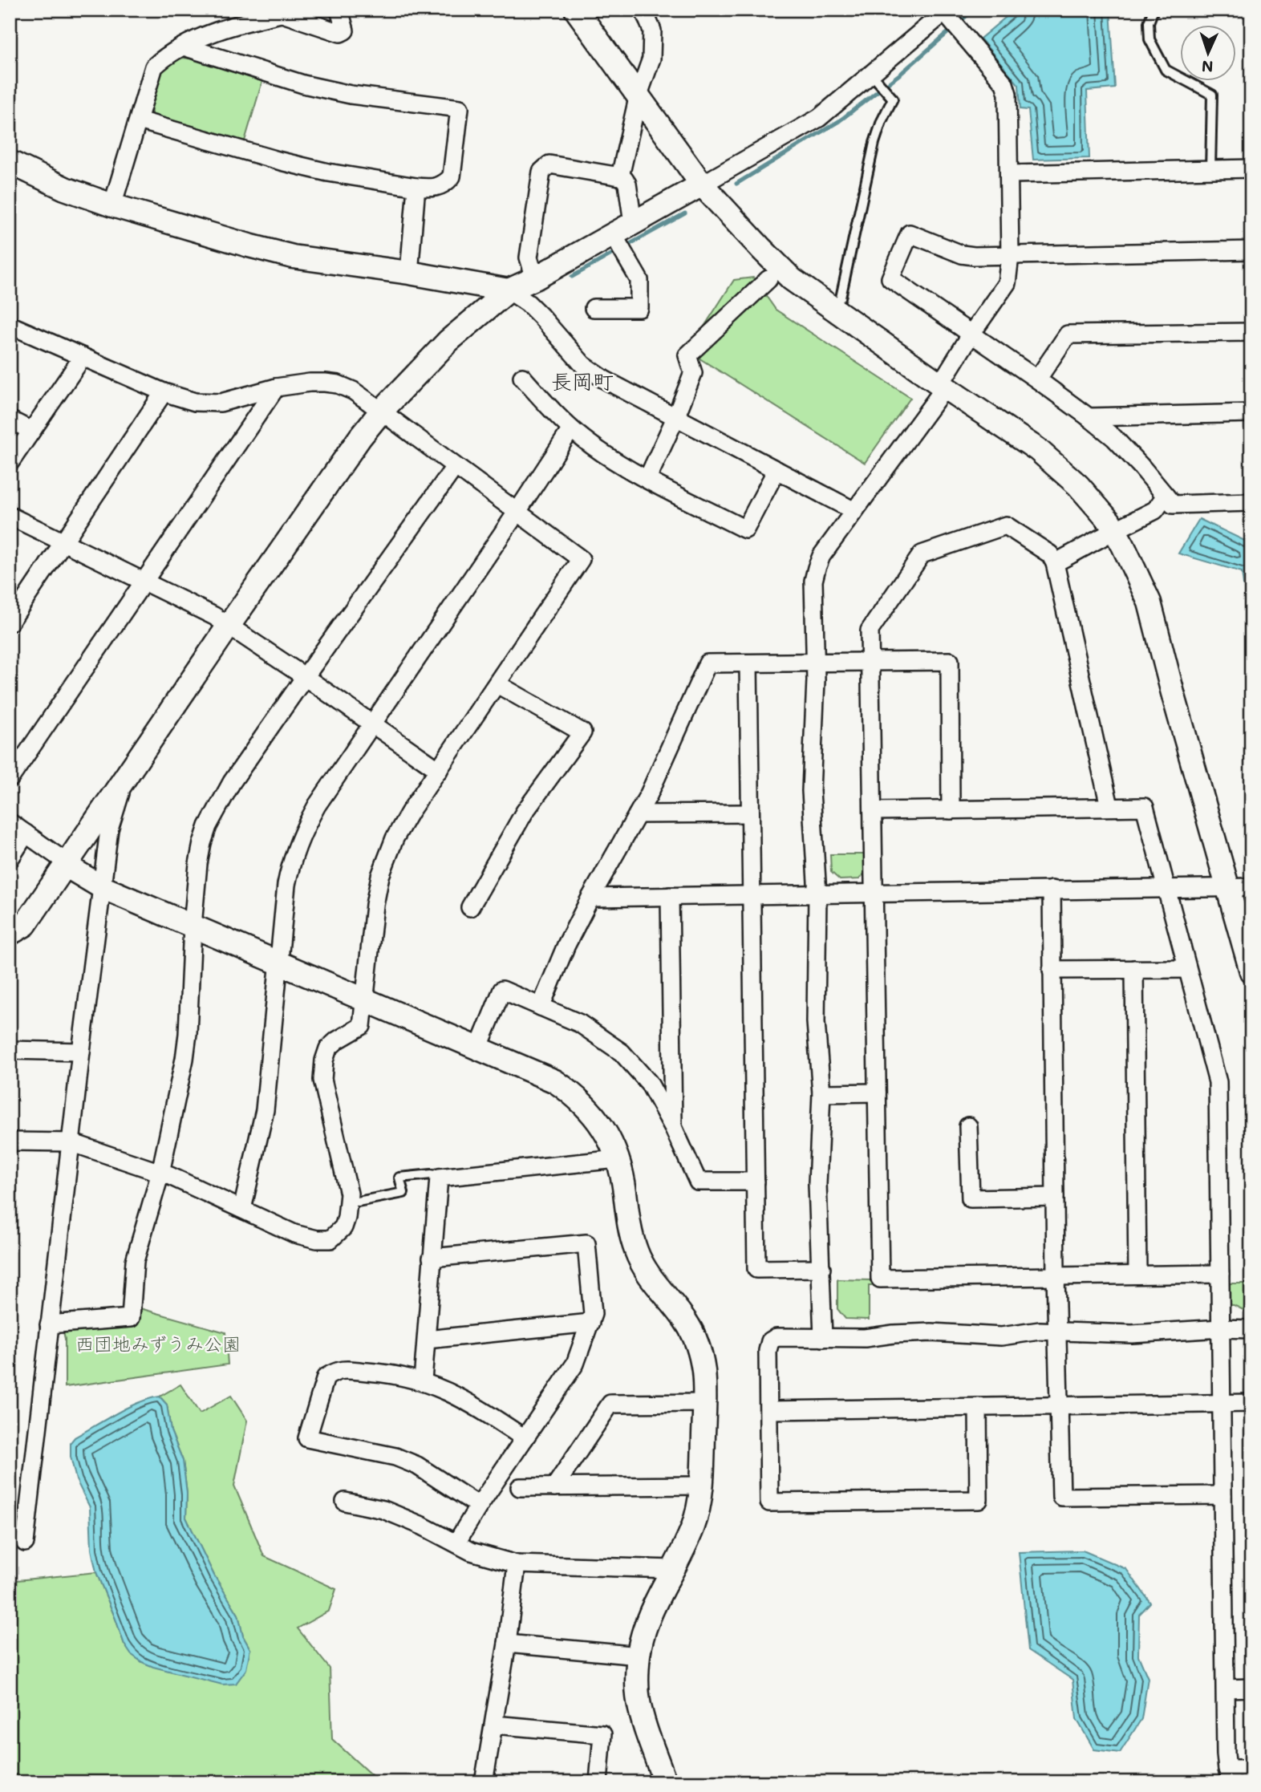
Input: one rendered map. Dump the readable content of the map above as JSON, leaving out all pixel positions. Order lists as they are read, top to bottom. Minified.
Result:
{"districts":["長岡町"],"parks":["西団地みずうみ公園"],"north":"bottom"}
